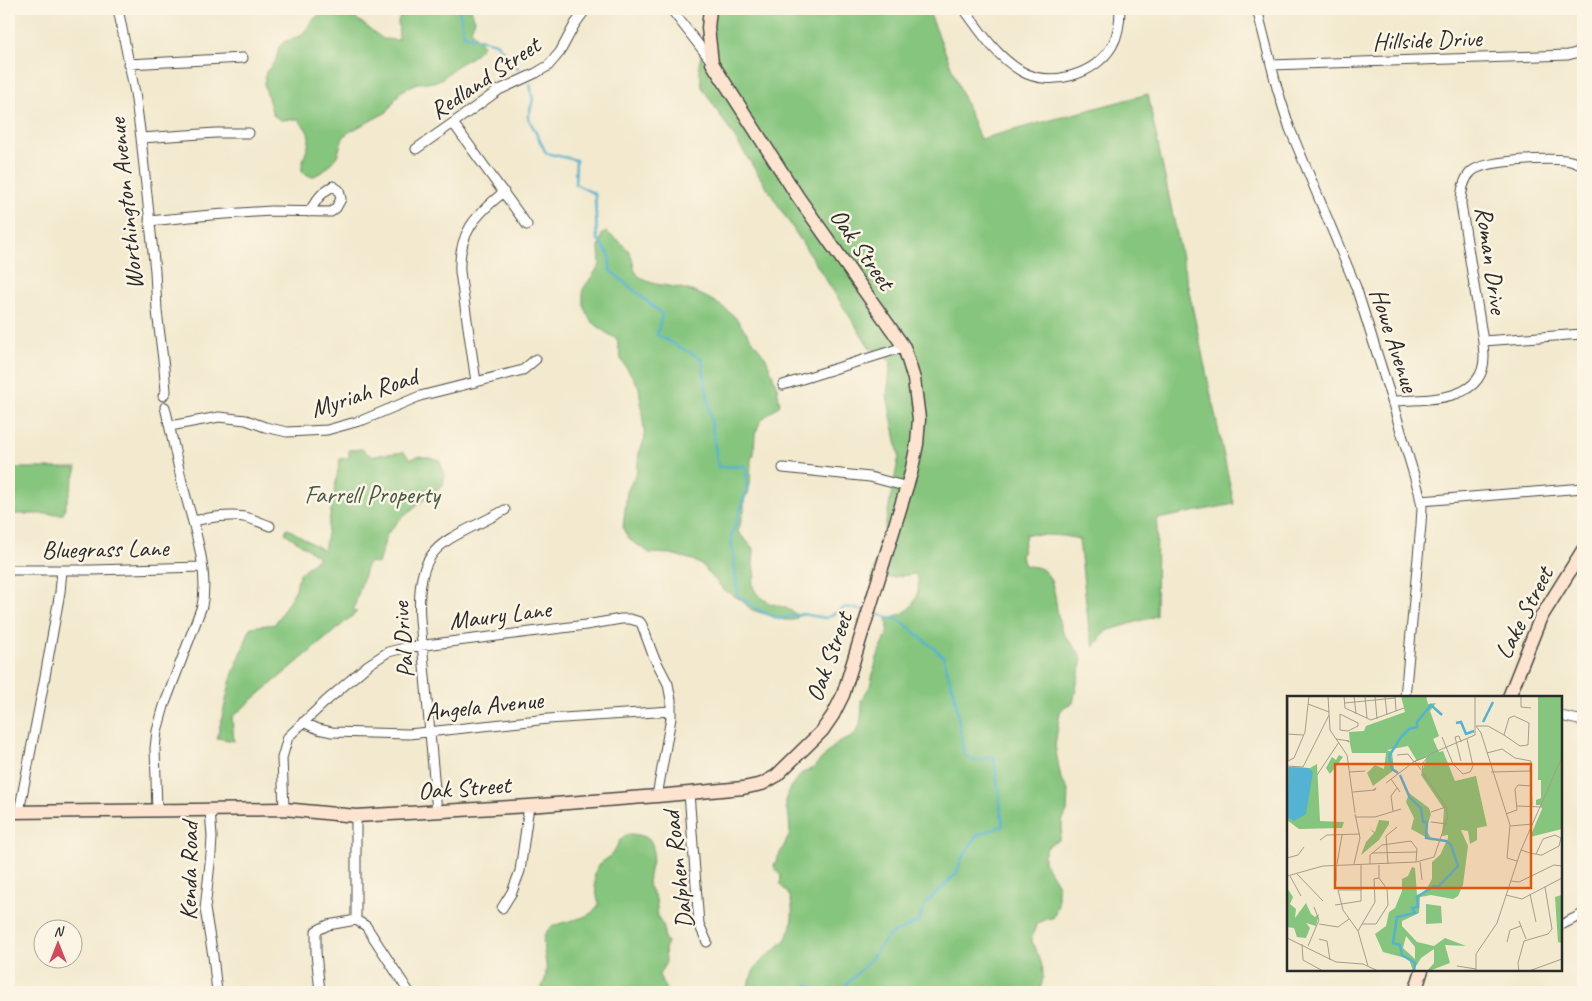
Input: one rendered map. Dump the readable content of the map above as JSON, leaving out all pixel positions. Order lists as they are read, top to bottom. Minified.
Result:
{"streets":{"street":["Hillside Drive","Redland Street","Worthington Avenue","Oak Street","Roman Drive","Howe Avenue","Myriah Road","Bluegrass Lane","Lake Street","Maury Lane","Pal Drive","Angela Avenue","Dalphen Road","Kenda Road"]},"crossings":[["Hillside Drive","Howe Avenue"],["Oak Street","Maury Lane"],["Oak Street","Pal Drive"],["Oak Street","Dalphen Road"],["Oak Street","Kenda Road"],["Roman Drive","Howe Avenue"],["Maury Lane","Pal Drive"],["Maury Lane","Angela Avenue"],["Pal Drive","Angela Avenue"]],"parks":["Farrell Property"],"north":"top"}
